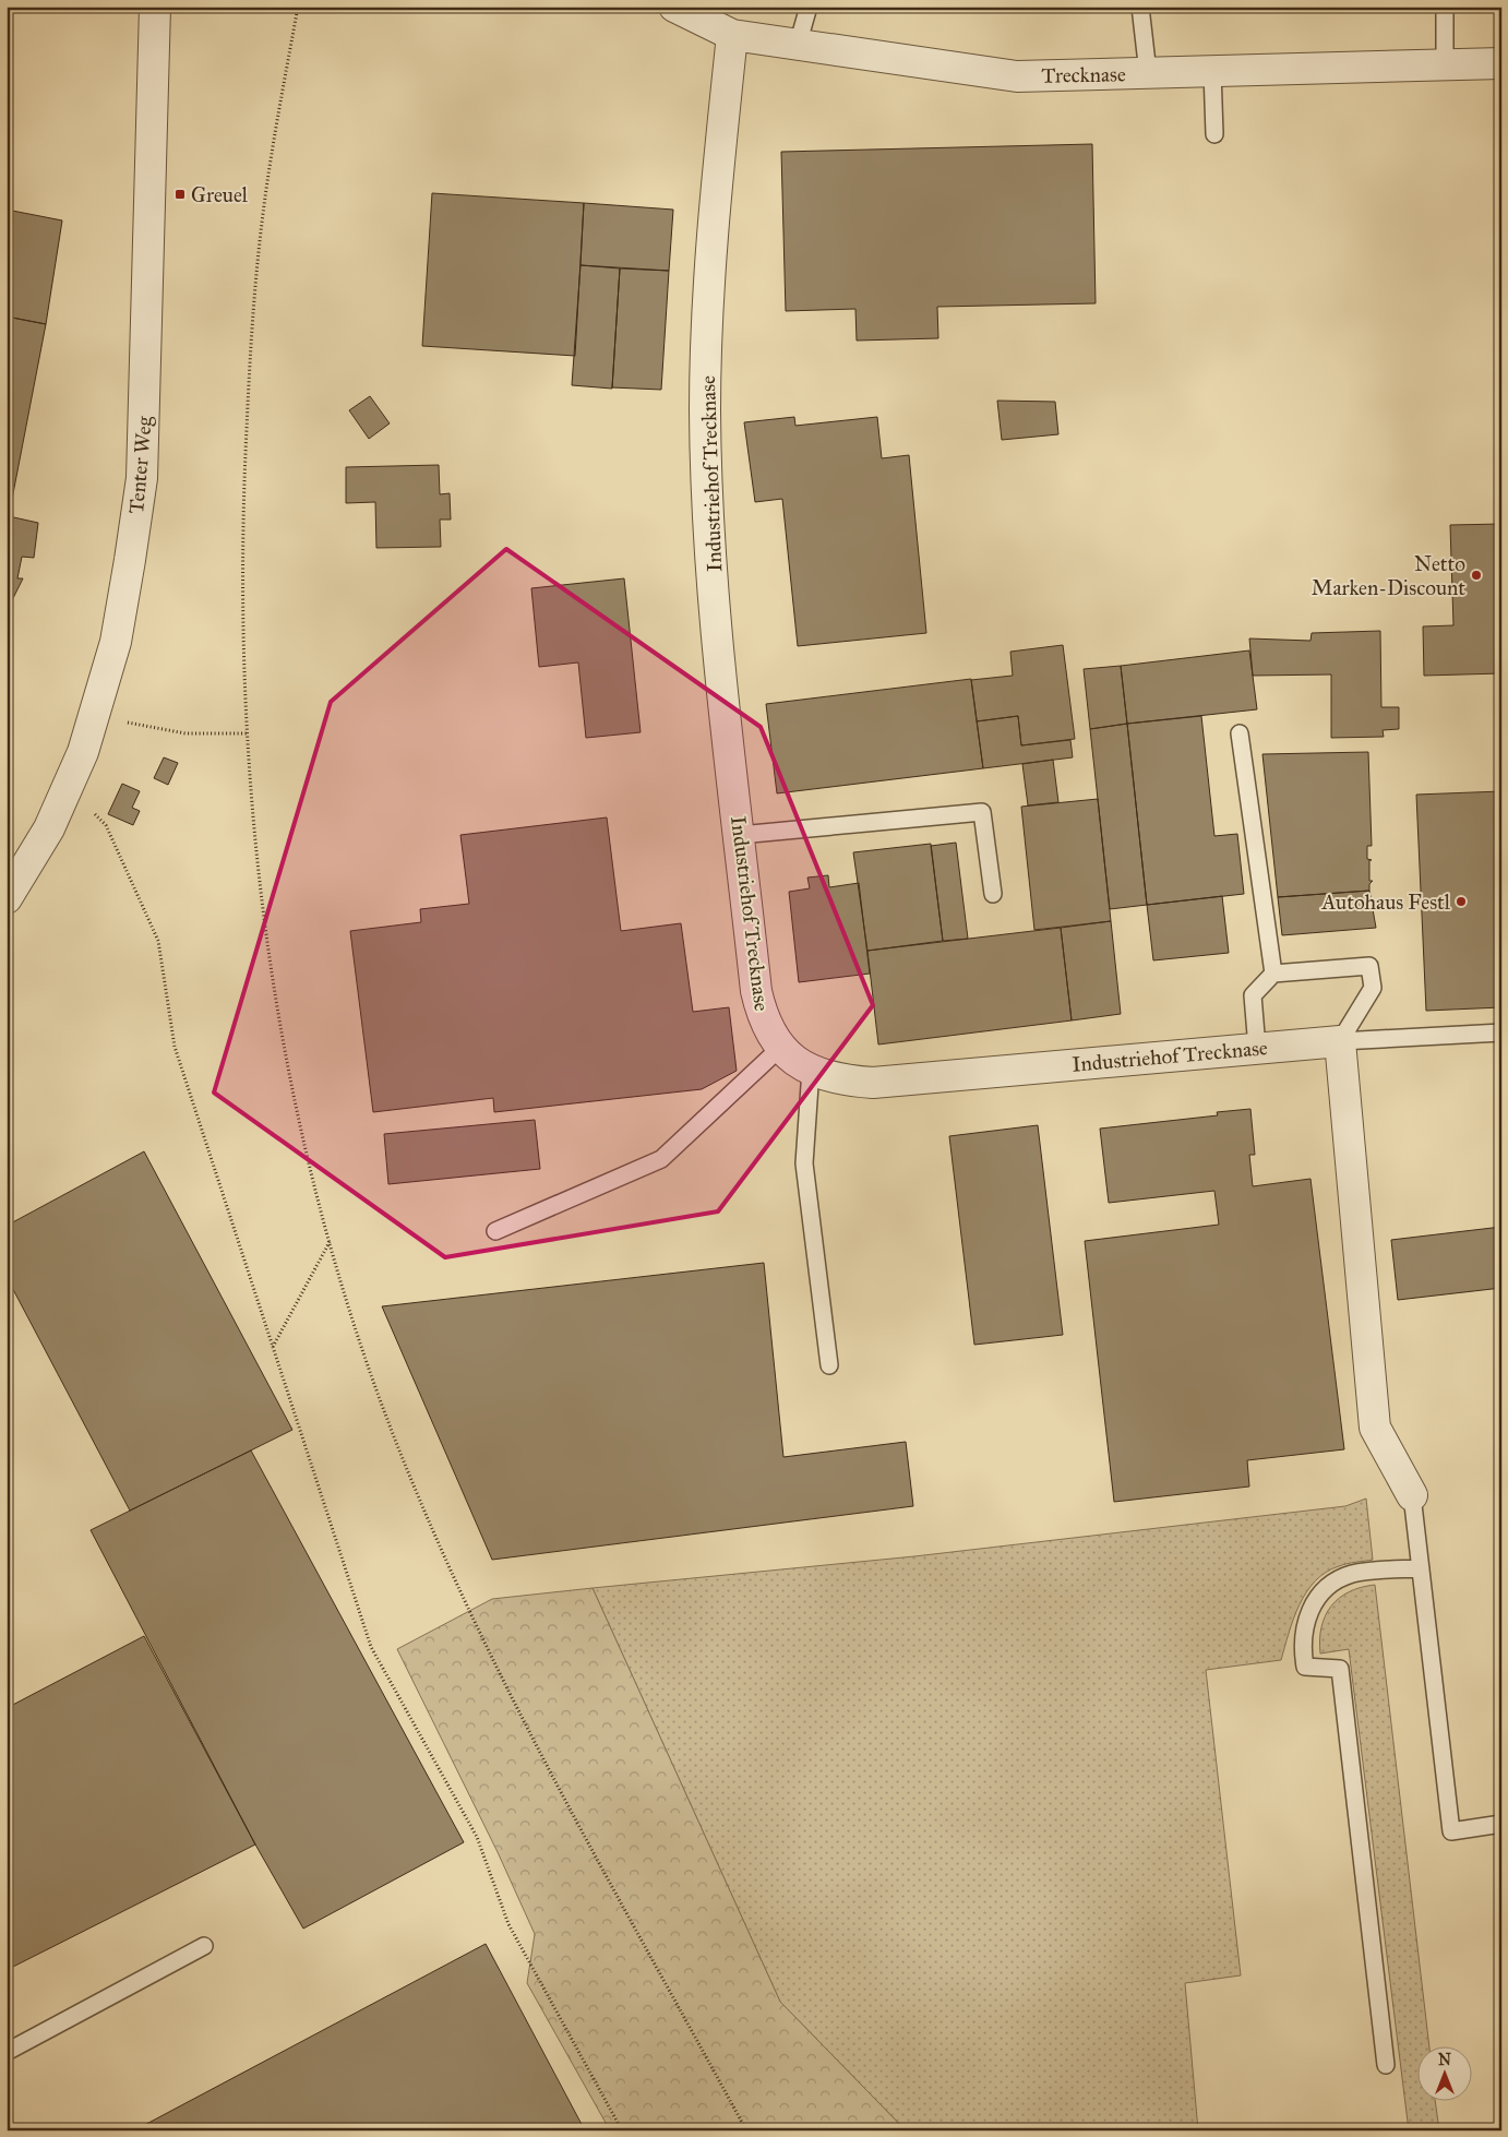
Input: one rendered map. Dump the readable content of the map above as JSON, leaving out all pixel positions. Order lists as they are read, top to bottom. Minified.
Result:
{"streets":{"street":["Trecknase","Tenter Weg","Industriehof Trecknase"]},"crossings":[["Trecknase","Industriehof Trecknase"]],"places":{"transit":["Greuel"],"other":["Netto Marken-Discount","Autohaus Festl"]},"north":"top"}
